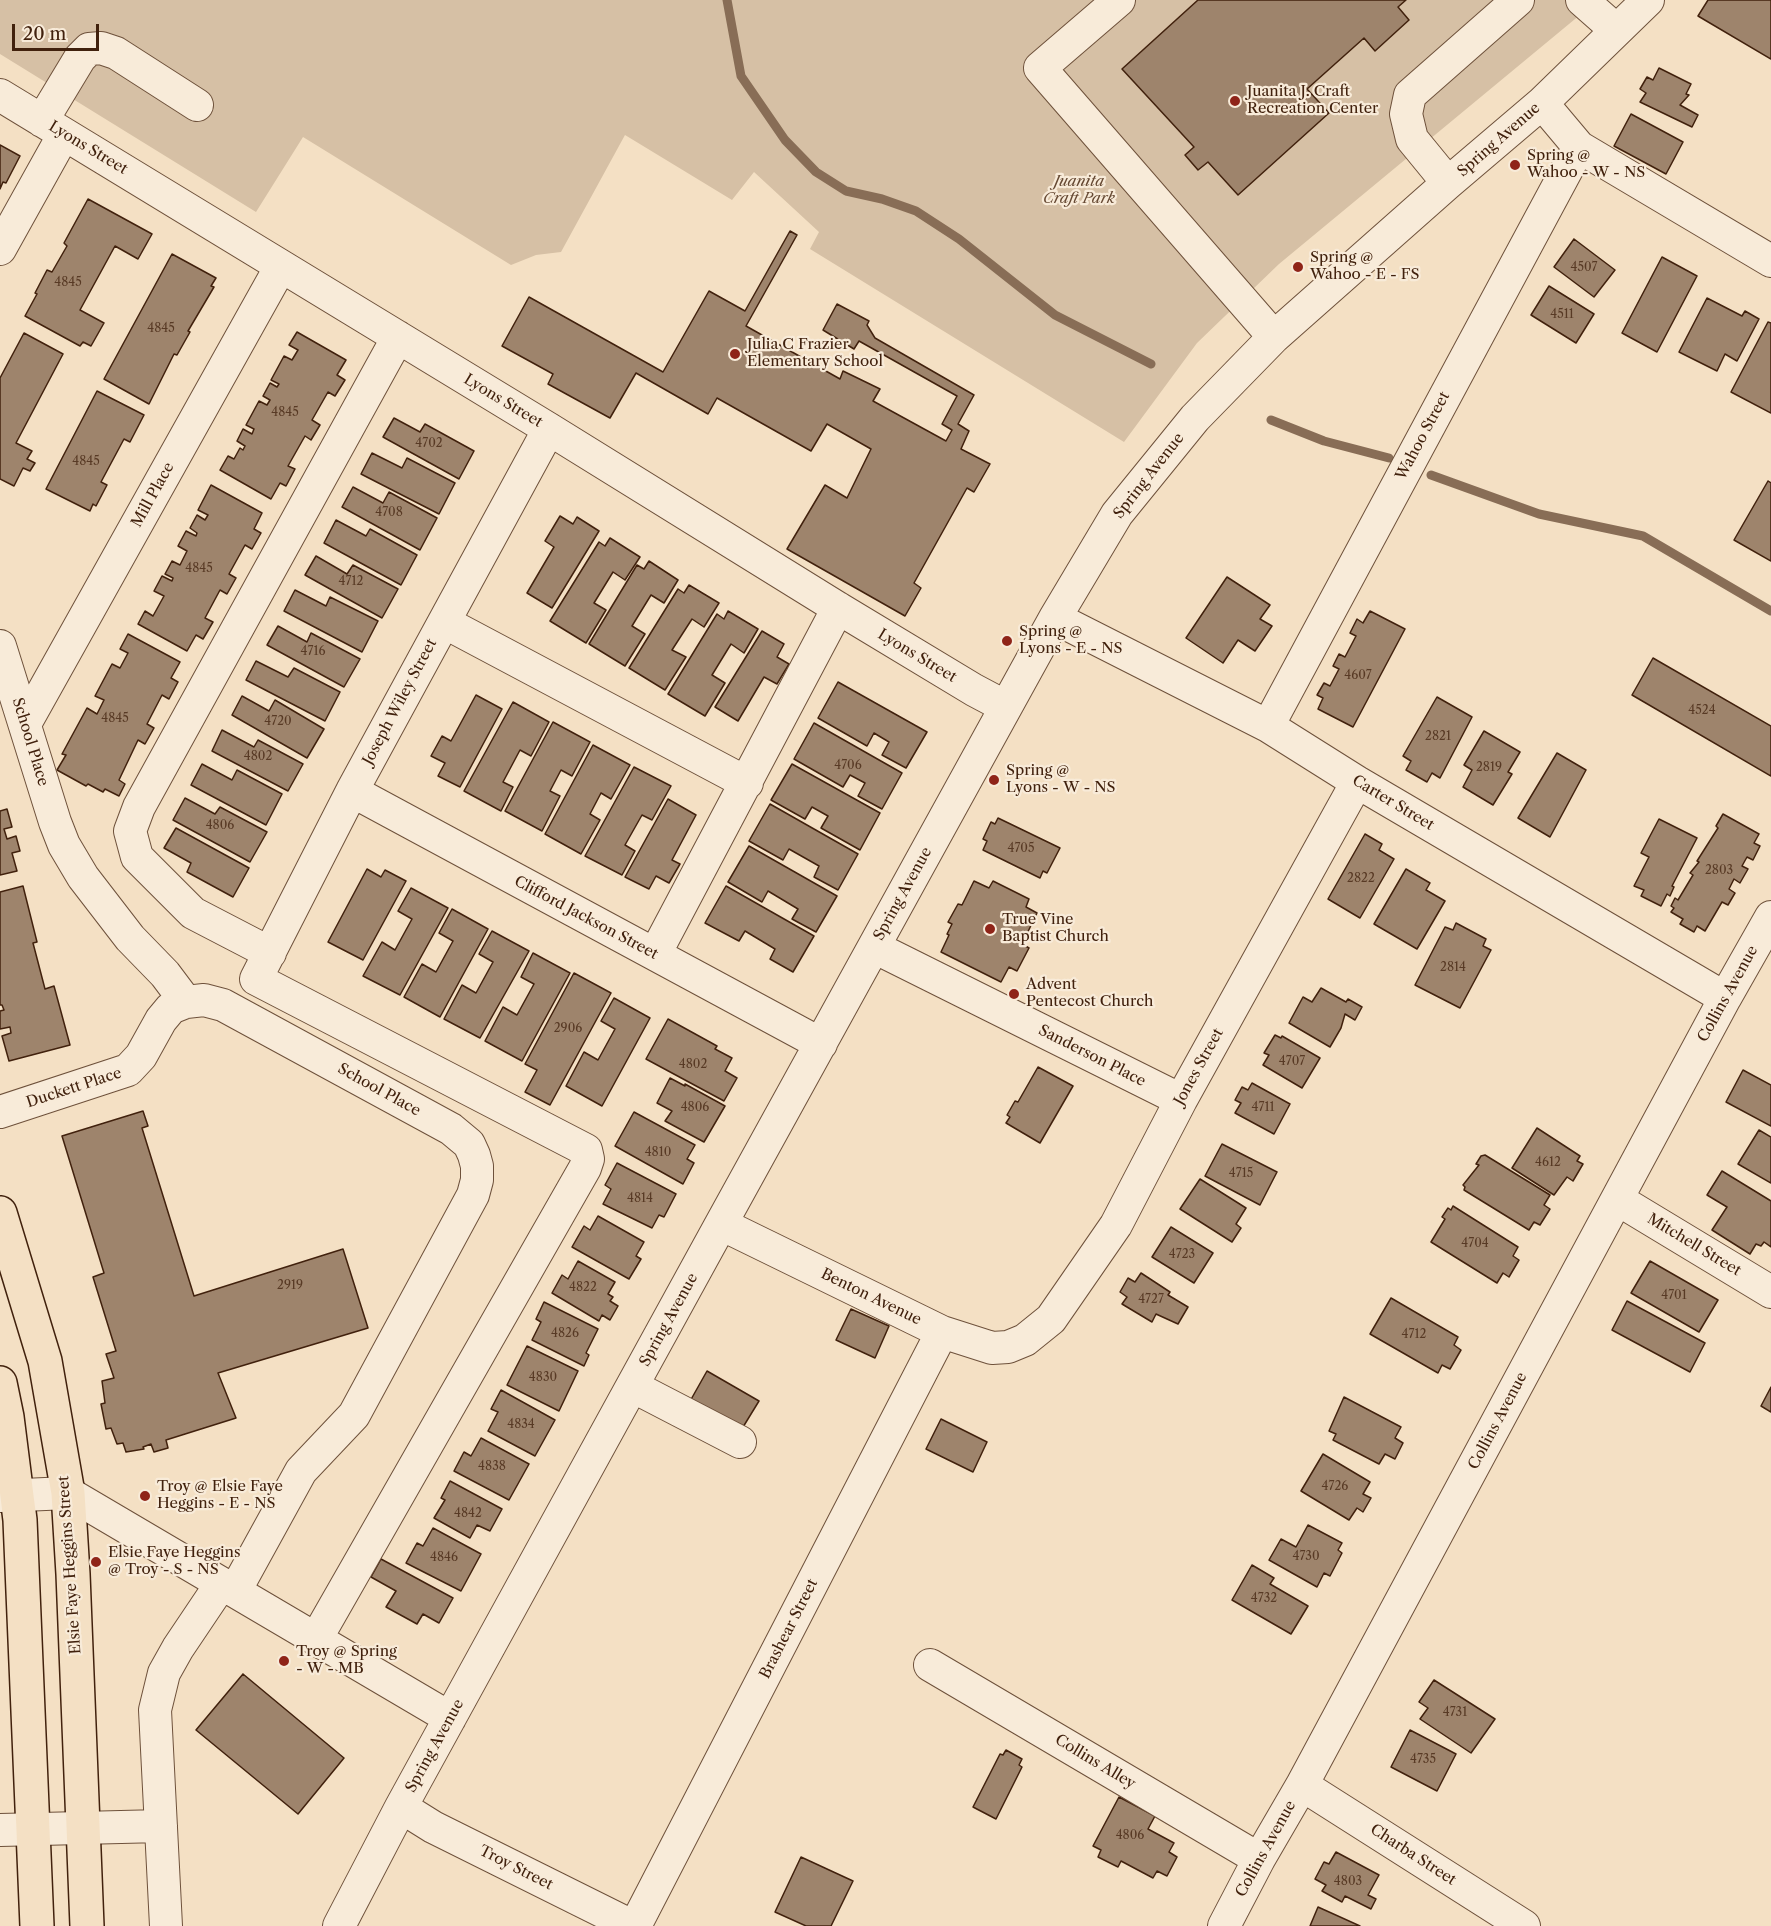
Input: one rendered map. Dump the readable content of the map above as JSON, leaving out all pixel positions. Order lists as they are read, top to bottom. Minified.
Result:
{"streets":{"main road":["Elsie Faye Heggins Street"],"street":["Spring Avenue","Lyons Street","Wahoo Street","Mill Place","Joseph Wiley Street","School Place","Carter Street","Clifford Jackson Street","Collins Avenue","Sanderson Place","Jones Street","Duckett Place","Mitchell Street","Benton Avenue","Brashear Street","Collins Alley","Charba Street","Troy Street"]},"crossings":[["Spring Avenue","Lyons Street"],["Spring Avenue","Carter Street"],["Spring Avenue","Clifford Jackson Street"],["Spring Avenue","Sanderson Place"],["Spring Avenue","Benton Avenue"],["Spring Avenue","Troy Street"],["Lyons Street","Mill Place"],["Lyons Street","Joseph Wiley Street"],["Wahoo Street","Carter Street"],["Mill Place","School Place"],["Joseph Wiley Street","Clifford Jackson Street"],["School Place","Duckett Place"],["Carter Street","Collins Avenue"],["Carter Street","Jones Street"],["Collins Avenue","Mitchell Street"],["Collins Avenue","Collins Alley"],["Collins Avenue","Charba Street"],["Sanderson Place","Jones Street"],["Jones Street","Benton Avenue"],["Benton Avenue","Brashear Street"],["Brashear Street","Troy Street"]],"parks":["Juanita Craft Park"],"places":["Juanita J. Craft Recreation Center","Spring @ Wahoo - W - NS","Spring @ Wahoo - E - FS","Julia C Frazier Elementary School","Spring @ Lyons - E - NS","Spring @ Lyons - W - NS","True Vine Baptist Church","Advent Pentecost Church","Troy @ Elsie Faye Heggins - E - NS","Elsie Faye Heggins @ Troy - S - NS","Troy @ Spring - W - MB"],"house_numbers":["4507","4845","4511","4845","4845","4702","4845","4708","4845","4712","4716","4607","4524","4845","4720","2821","4802","4706","2819","4806","4705","2803","2822","2814","2906","4707","4802","4806","4711","4810","4612","4715","4814","4704","4723","2919","4822","4701","4727","4826","4712","4830","4834","4838","4726","4842","4730","4846","4732","4731","4735","4806","4803"],"scale_bar":"20 m"}
